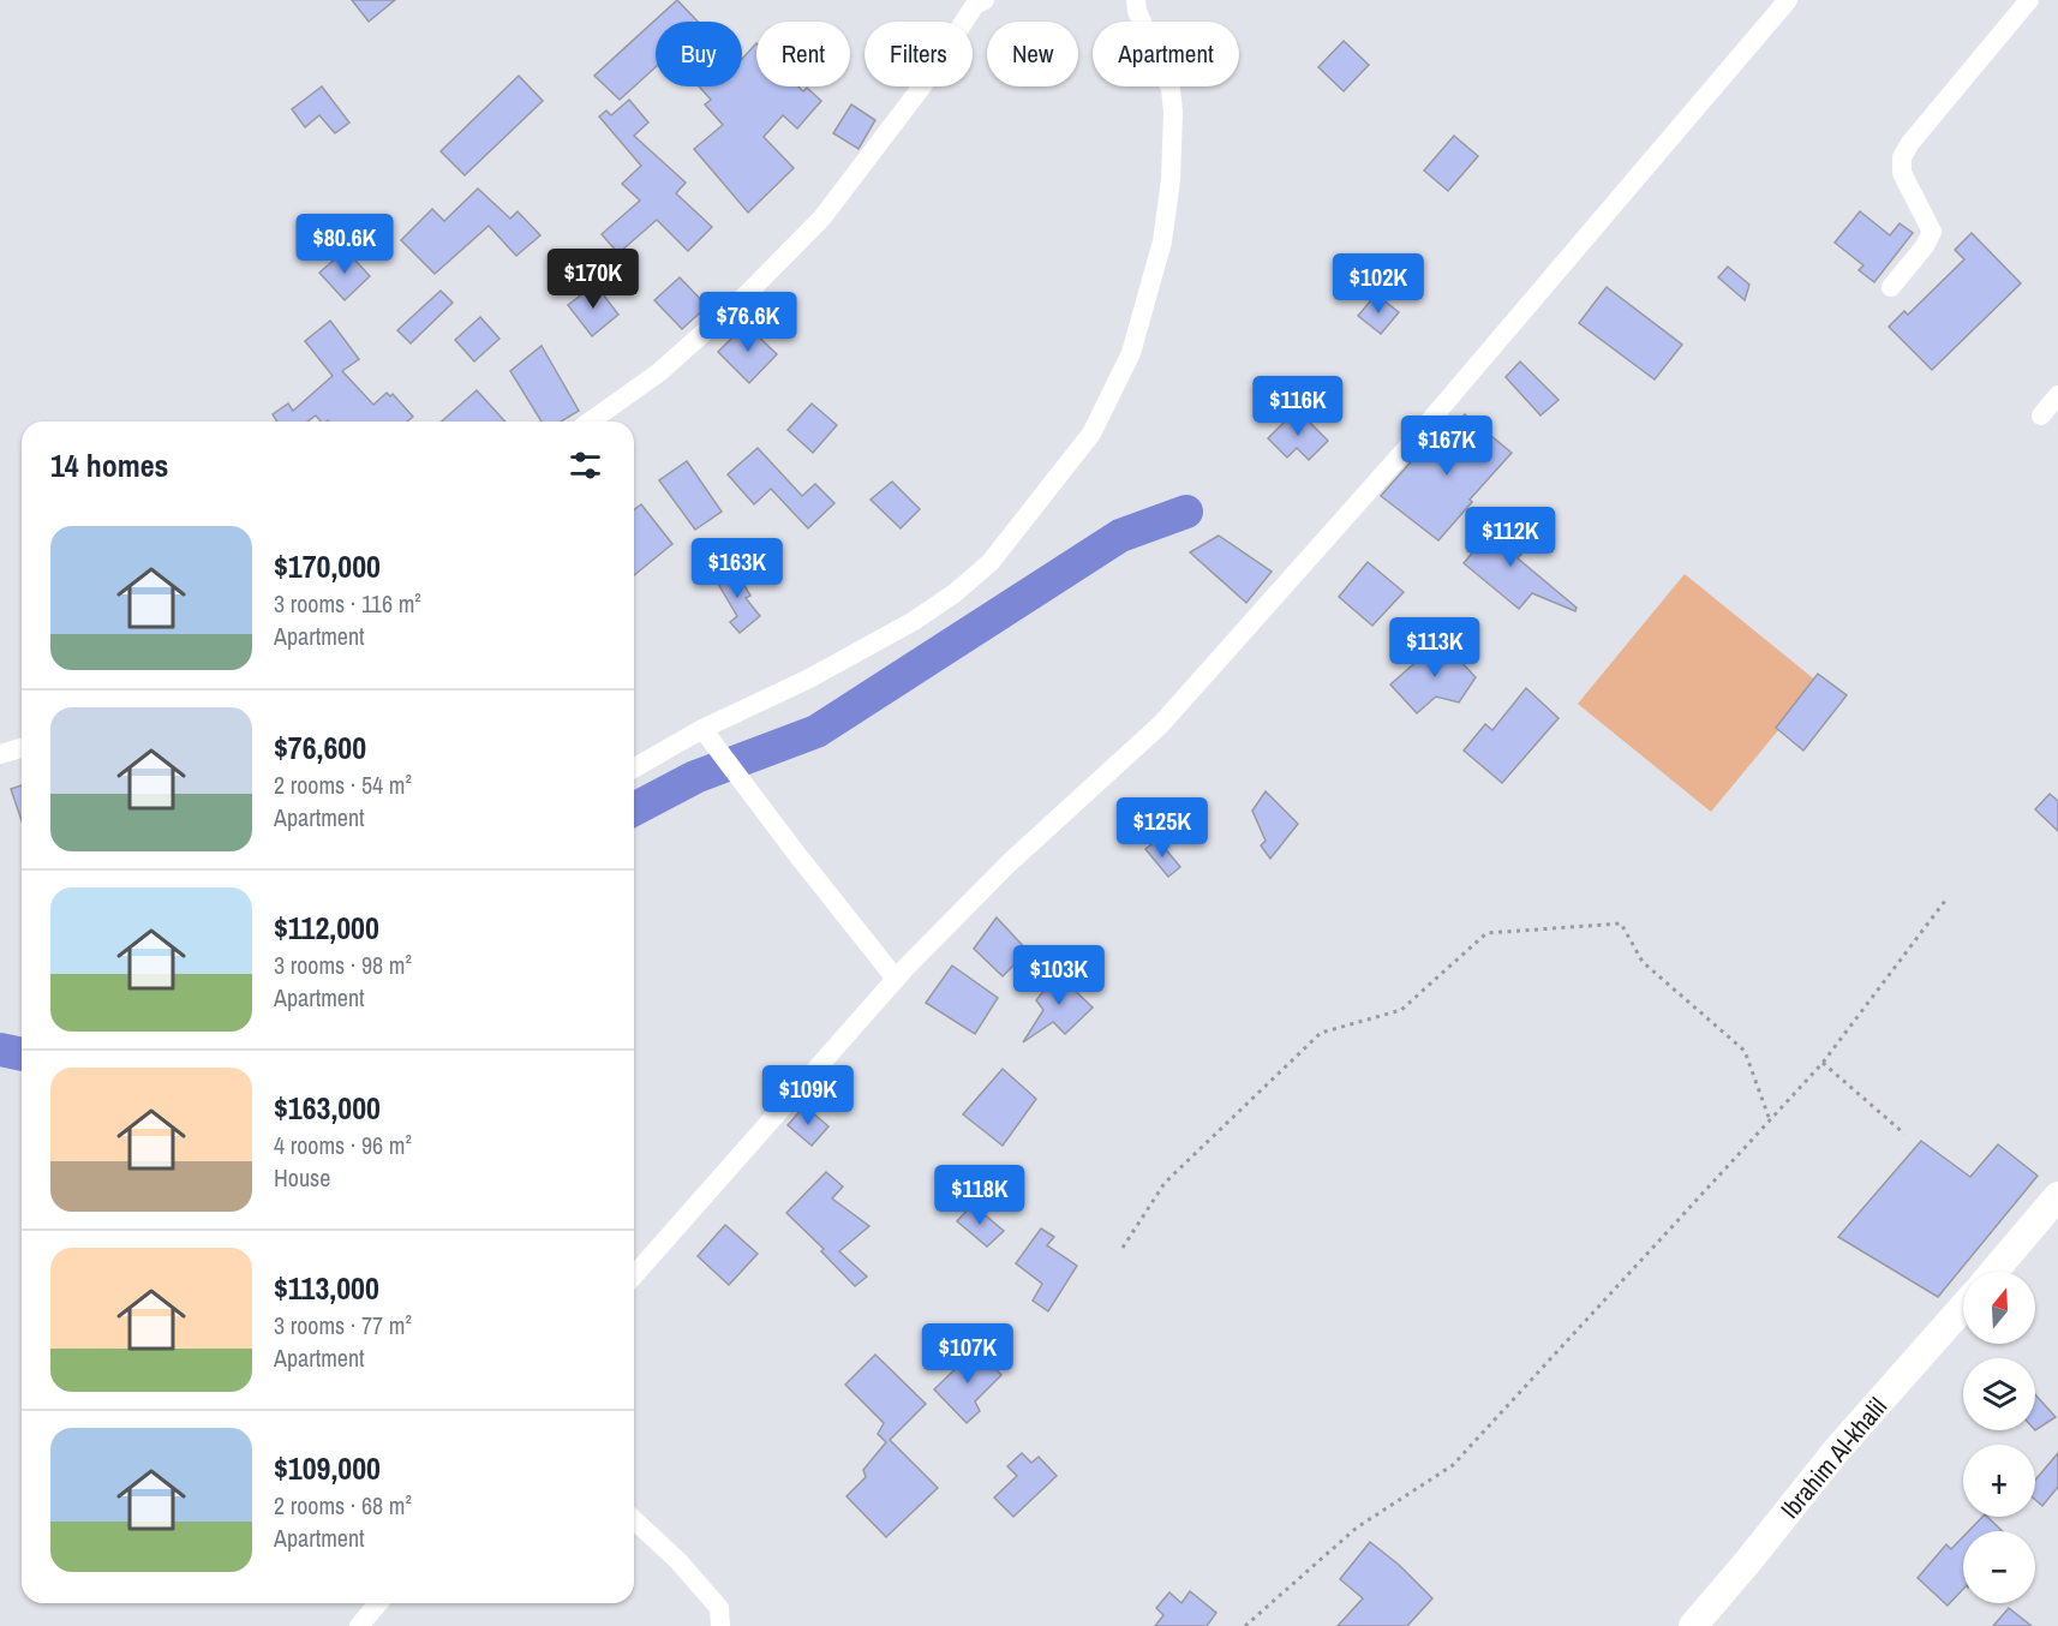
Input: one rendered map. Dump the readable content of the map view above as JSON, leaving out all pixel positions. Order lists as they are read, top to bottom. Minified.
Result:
{"streets":{"street":["Ibrahim Al-khalil"]},"north":"top","page":{"chip":["Buy","Rent","Filters","New","Apartment"],"price":["$80.6K","$170K","$102K","$76.6K","$116K","$167K","$112K","$163K","$113K","$125K","$103K","$109K","$118K","$107K"],"heading":"14 homes","list":[{"name":"$170,000","note":"3 rooms · 116 m² · Apartment"},{"name":"$76,600","note":"2 rooms · 54 m² · Apartment"},{"name":"$112,000","note":"3 rooms · 98 m² · Apartment"},{"name":"$163,000","note":"4 rooms · 96 m² · House"},{"name":"$113,000","note":"3 rooms · 77 m² · Apartment"},{"name":"$109,000","note":"2 rooms · 68 m² · Apartment"}],"map_buttons":["+","−"]}}
